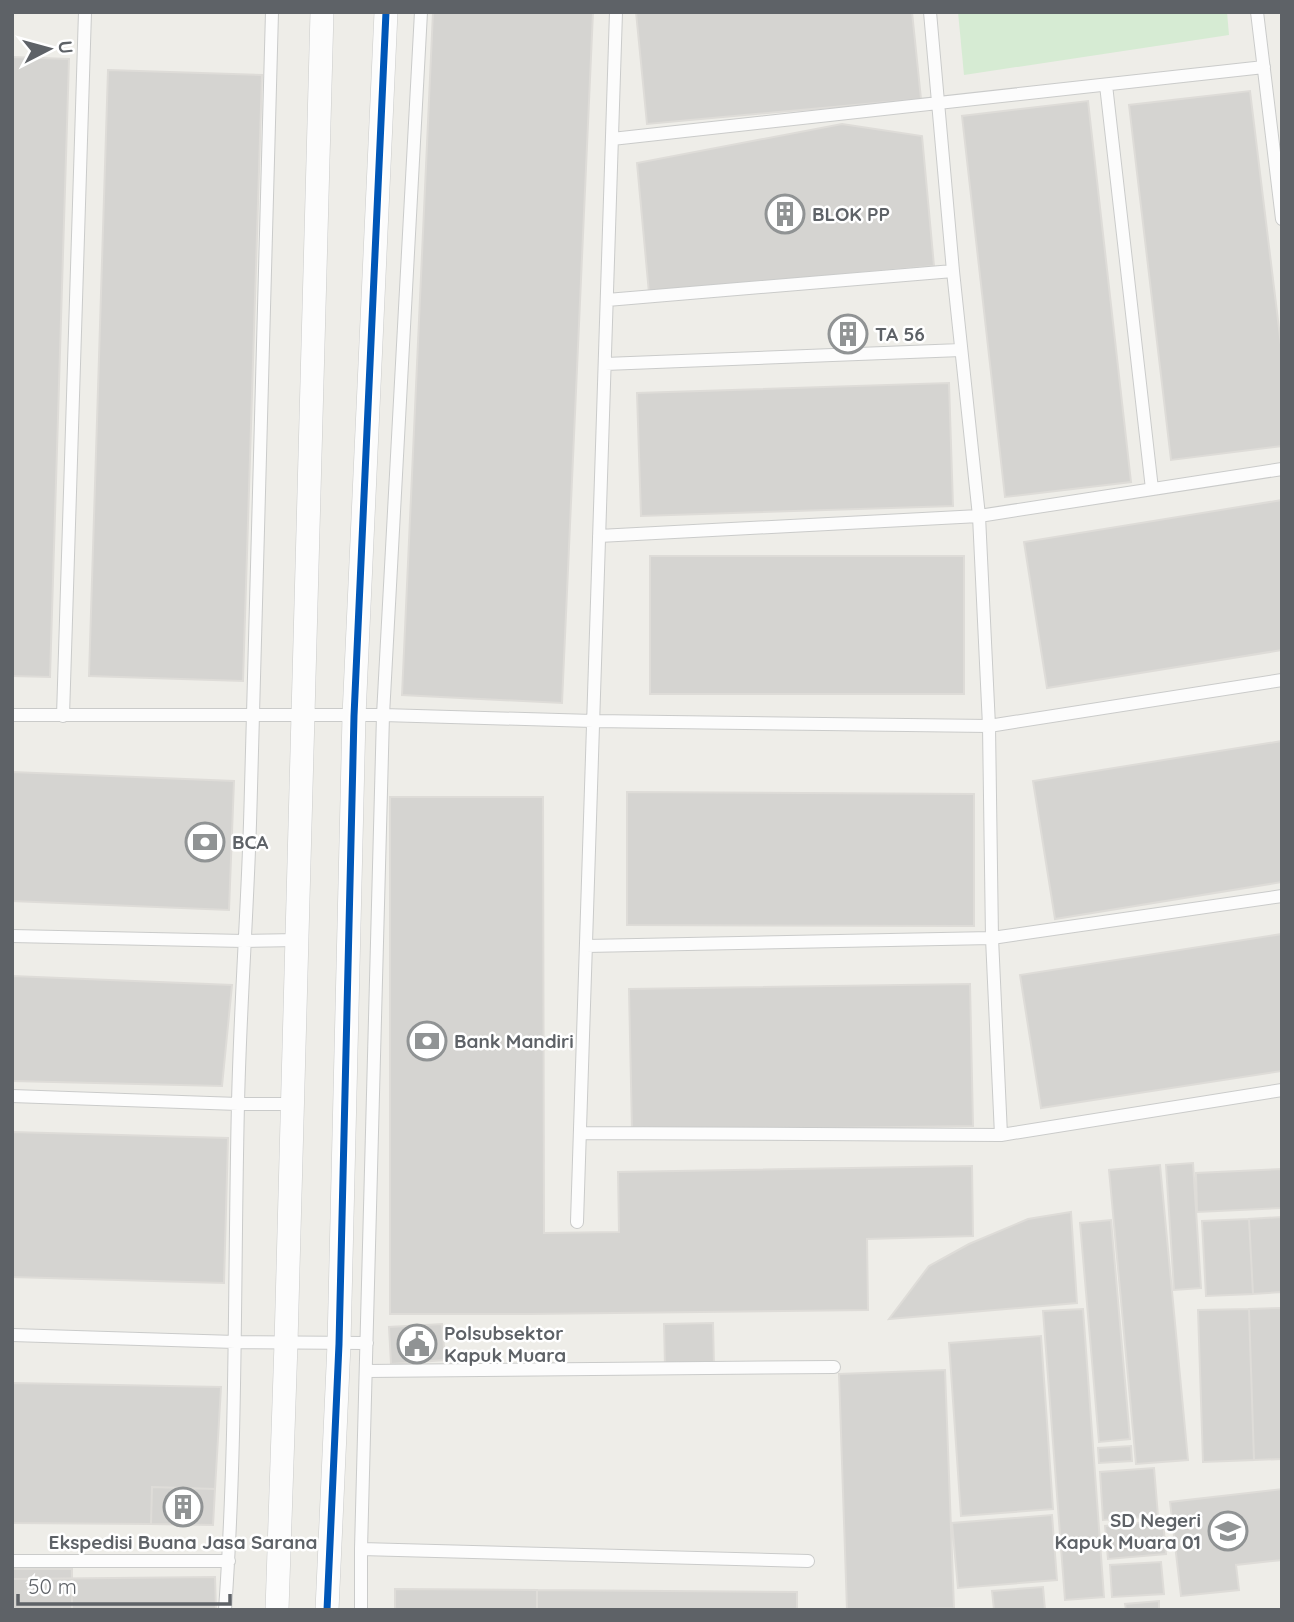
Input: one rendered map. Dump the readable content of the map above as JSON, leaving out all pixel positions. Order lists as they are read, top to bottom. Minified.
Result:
{"places":{"building":["BLOK PP","TA 56","Ekspedisi Buana Jasa Sarana"],"bank":["BCA","Bank Mandiri"],"public building":["Polsubsektor Kapuk Muara"],"school or university":["SD Negeri Kapuk Muara 01"]},"scale_bar":"50 m","north":"right"}
